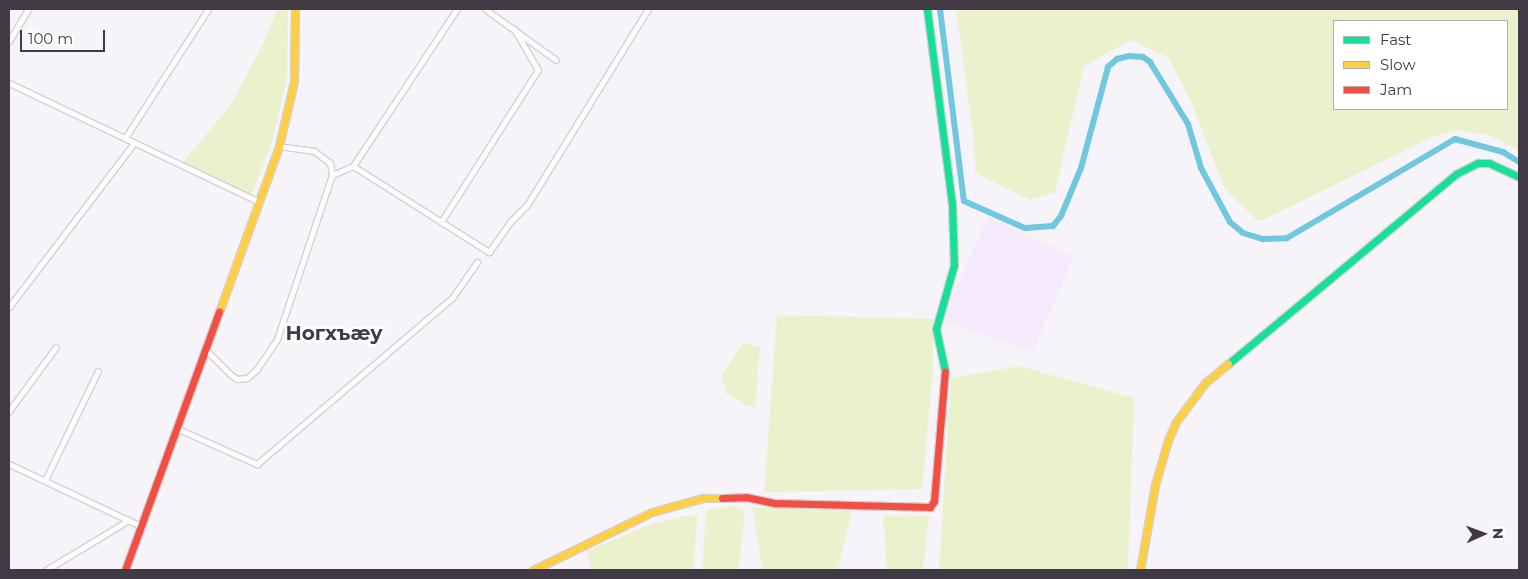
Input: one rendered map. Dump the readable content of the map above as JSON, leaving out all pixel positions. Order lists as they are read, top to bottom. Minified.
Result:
{"districts":["Ногхъæу"],"legend":["Fast","Slow","Jam"],"scale_bar":"100 m","north":"right"}
